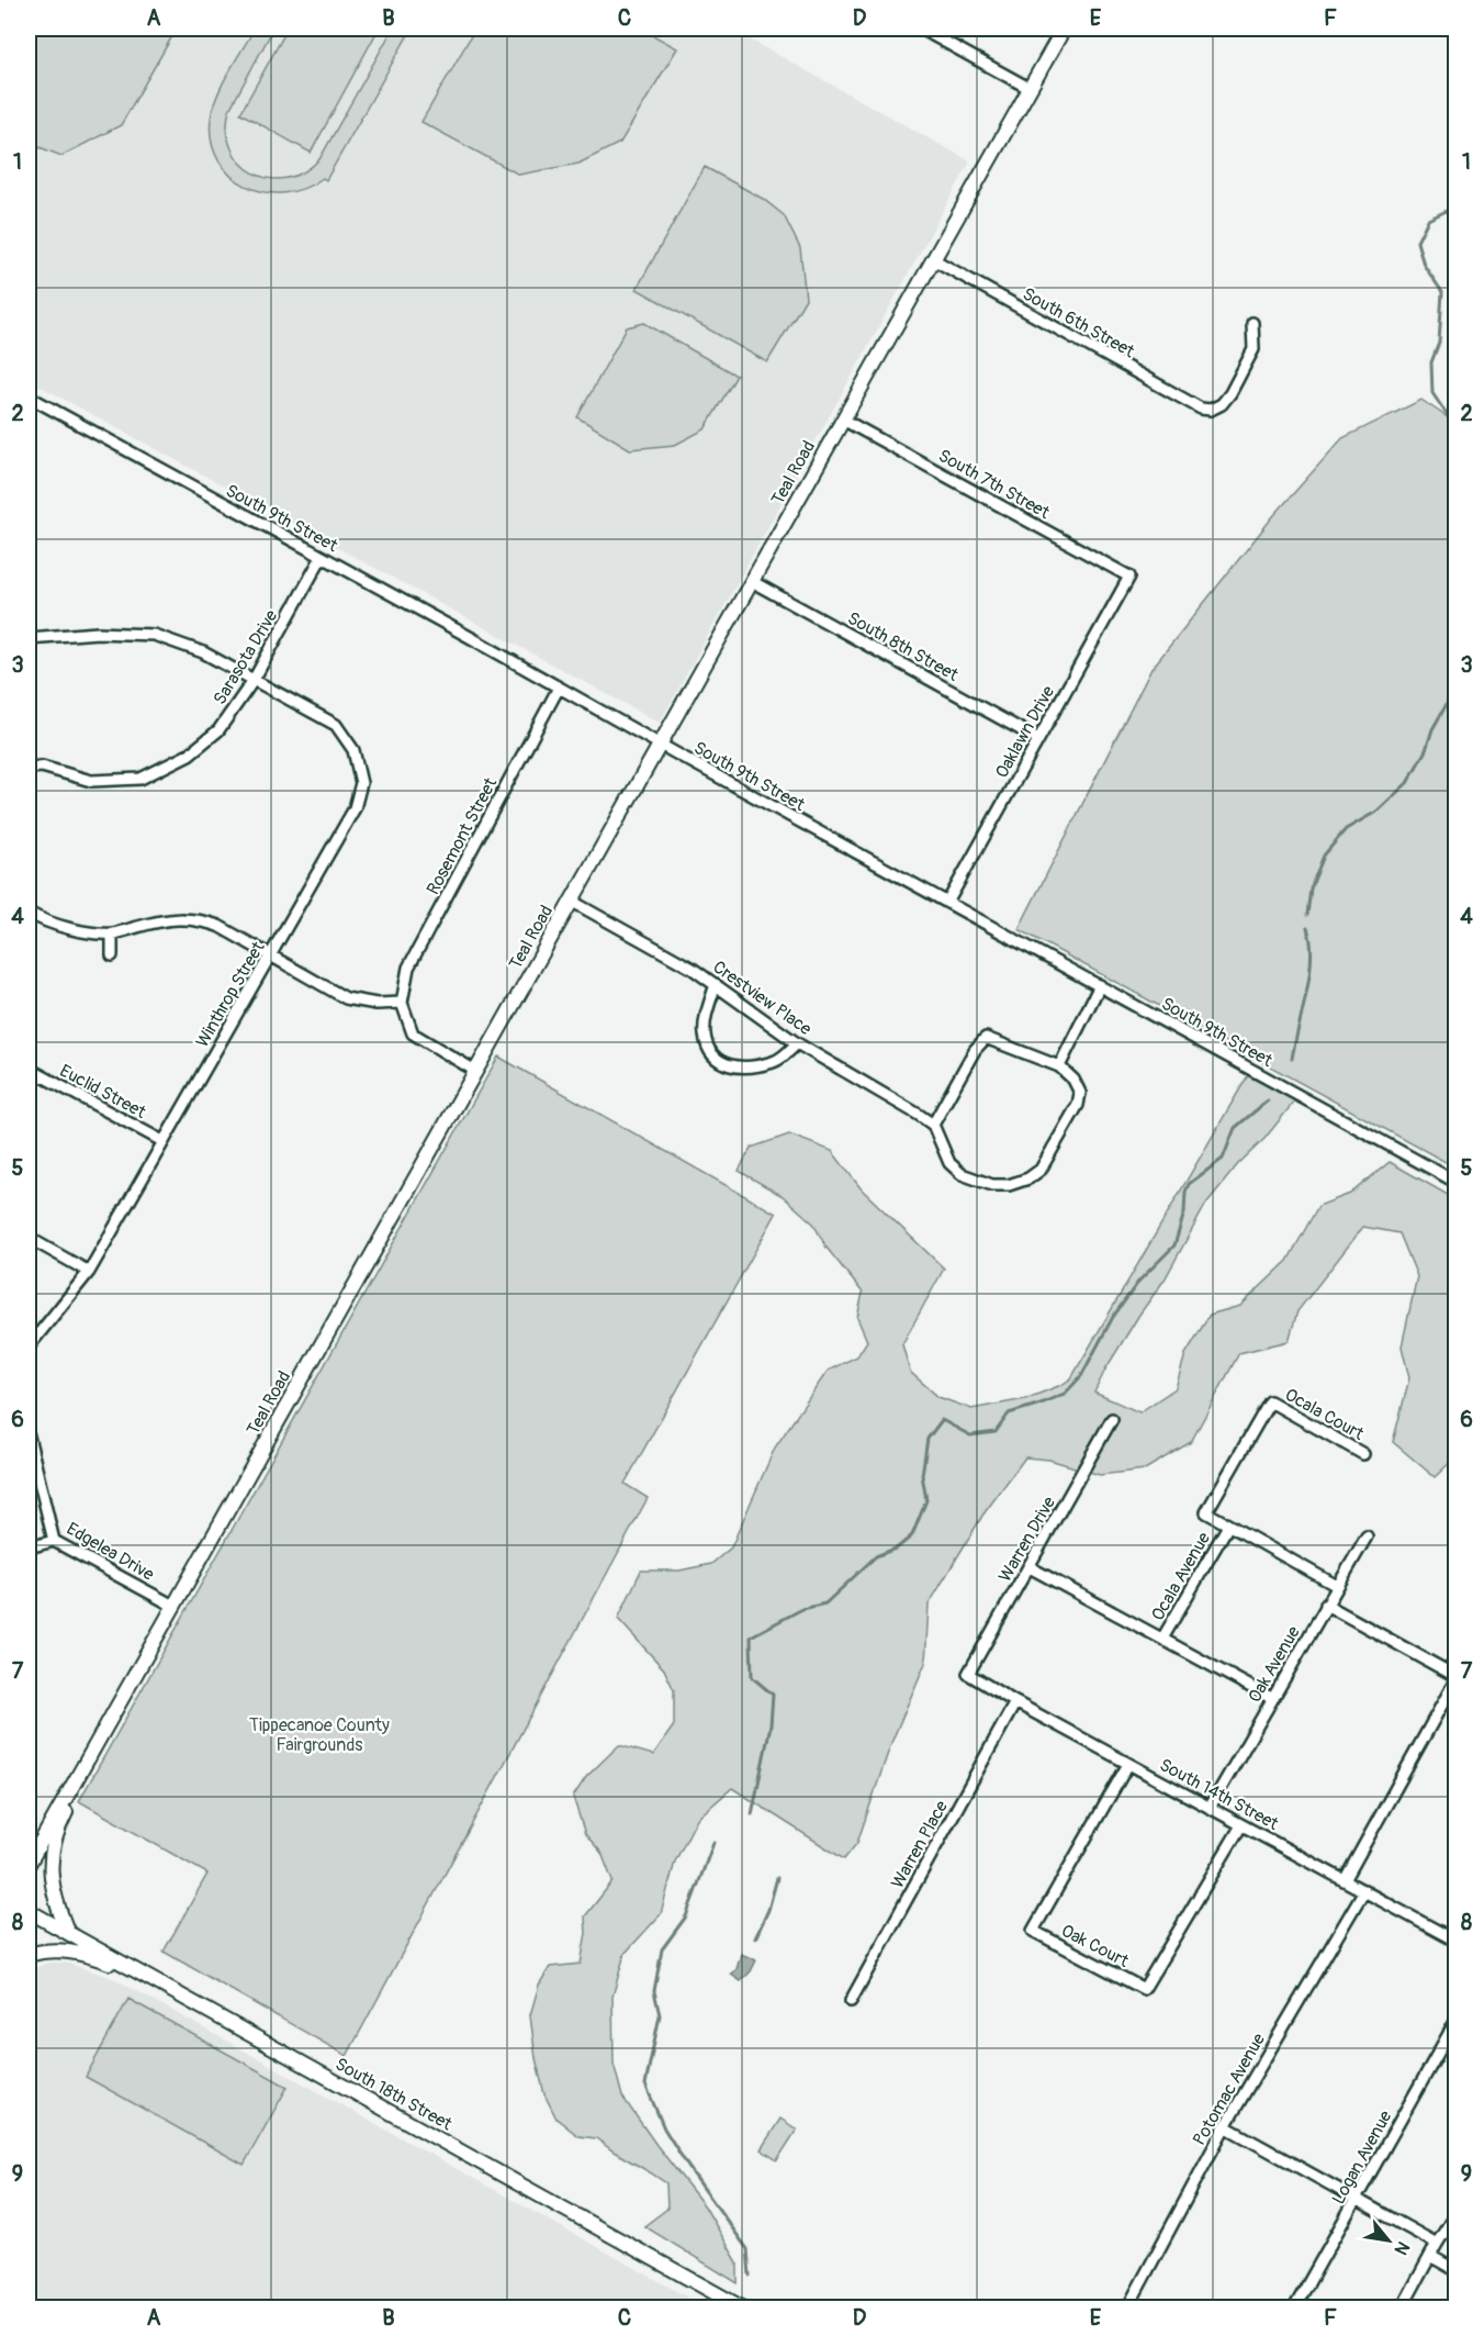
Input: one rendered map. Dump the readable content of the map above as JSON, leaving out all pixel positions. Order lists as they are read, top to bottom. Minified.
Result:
{"streets":{"main road":["Teal Road","South 18th Street"],"street":["South 6th Street","South 7th Street","South 9th Street","South 8th Street","Sarasota Drive","Oaklawn Drive","Rosemont Street","Winthrop Street","Crestview Place","Euclid Street","Ocala Court","Warren Drive","Edgelea Drive","Ocala Avenue","Oak Avenue","South 14th Street","Warren Place","Oak Court","Potomac Avenue","Logan Avenue"]},"crossings":[["South 6th Street","Teal Road"],["Teal Road","South 7th Street"],["Teal Road","South 9th Street"],["Teal Road","South 8th Street"],["Teal Road","Crestview Place"],["Teal Road","Edgelea Drive"],["South 7th Street","Oaklawn Drive"],["South 9th Street","Sarasota Drive"],["South 9th Street","Oaklawn Drive"],["South 9th Street","Rosemont Street"],["South 8th Street","Oaklawn Drive"],["Sarasota Drive","Winthrop Street"],["Winthrop Street","Euclid Street"],["Ocala Court","Ocala Avenue"],["Warren Drive","South 14th Street"],["Oak Avenue","South 14th Street"],["South 14th Street","Warren Place"],["South 14th Street","Oak Court"],["South 14th Street","Potomac Avenue"]],"parks":["Tippecanoe County Fairgrounds"],"north":"bottom right","grid":{"columns":["A","B","C","D","E","F"],"rows":["1","2","3","4","5","6","7","8","9"]}}
